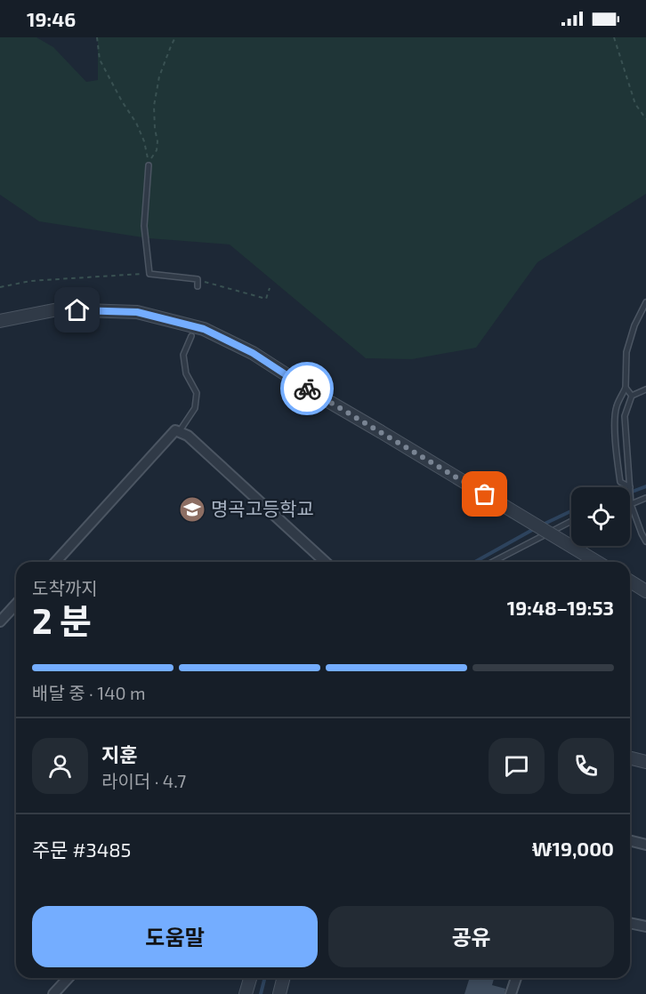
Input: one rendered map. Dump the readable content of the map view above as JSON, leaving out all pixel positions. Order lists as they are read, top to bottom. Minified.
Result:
{"places":{"school or university":["명곡고등학교"]},"page":{"status":"19:46","heading":["2 분","도착까지","19:48–19:53"],"panel":["지훈","라이더 · 4.7","주문 #3485","₩19,000"],"bar":"배달 중 · 140 m","buttons":["도움말","공유"]}}
